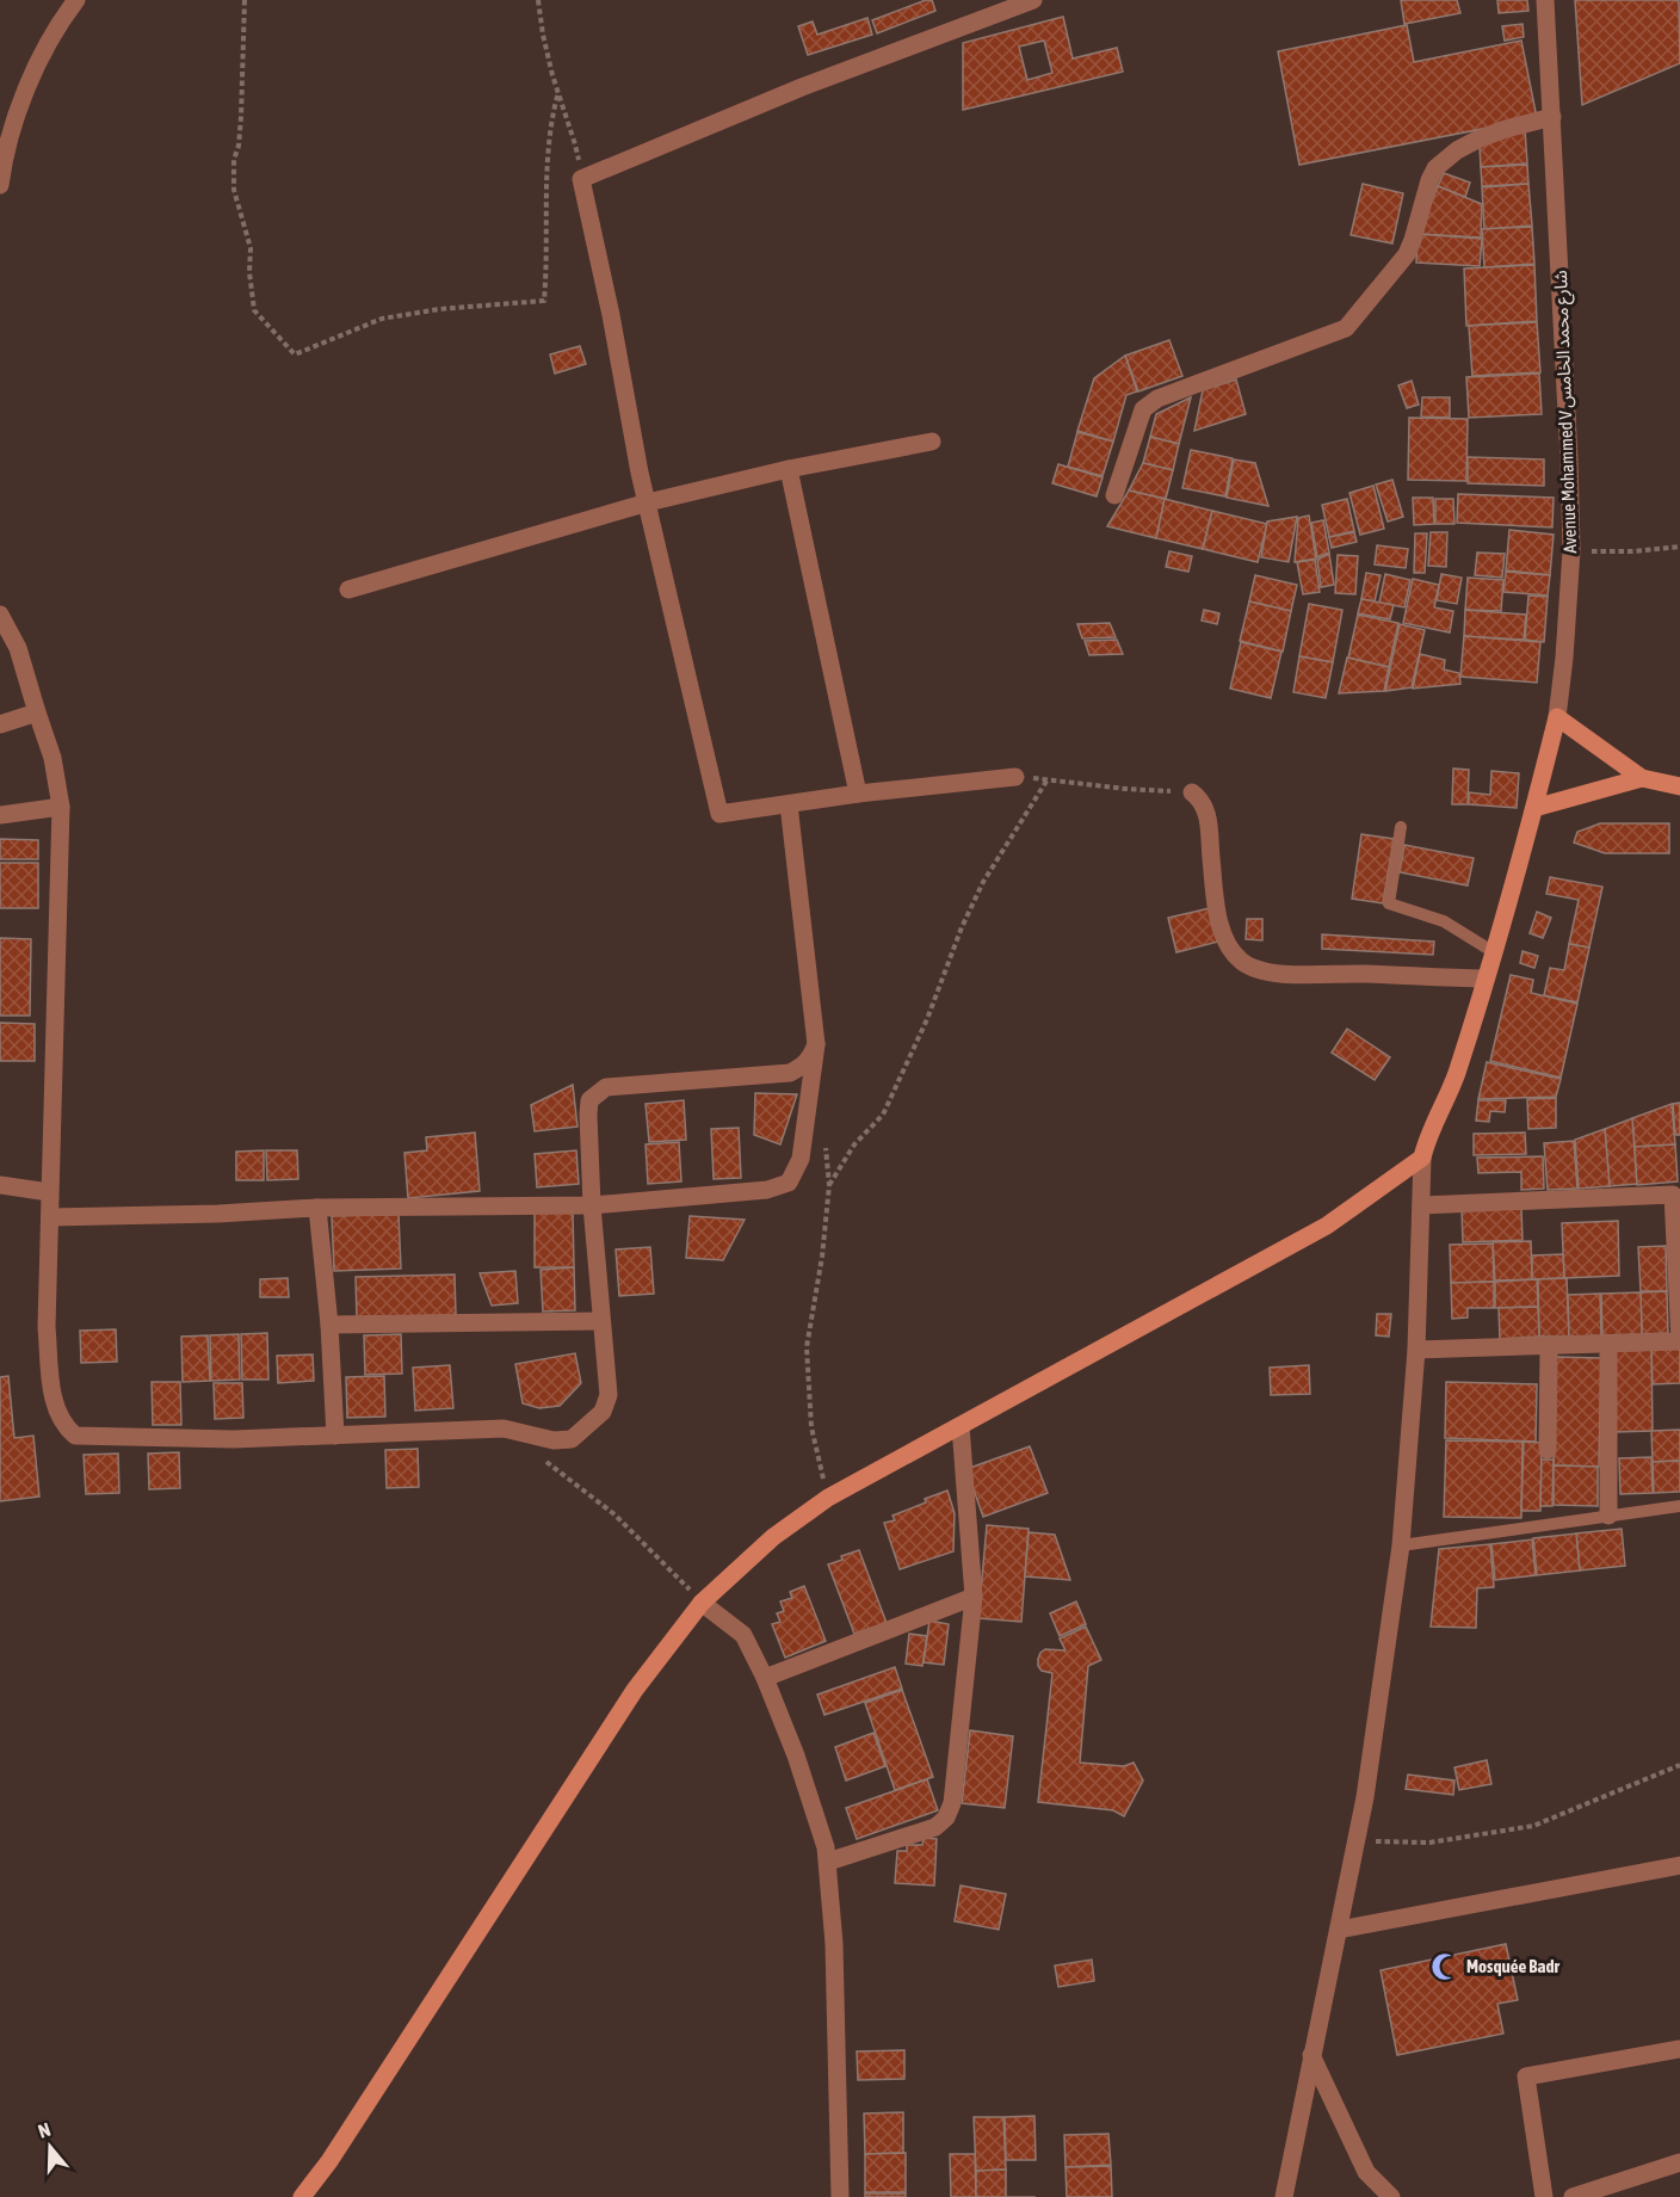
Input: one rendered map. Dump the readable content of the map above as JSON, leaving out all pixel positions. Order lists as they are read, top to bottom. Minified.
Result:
{"streets":{"street":["Avenue Mohammed V شارع محمد الخامس"]},"places":{"mosque":["Mosquée Badr"]},"north":"top"}
